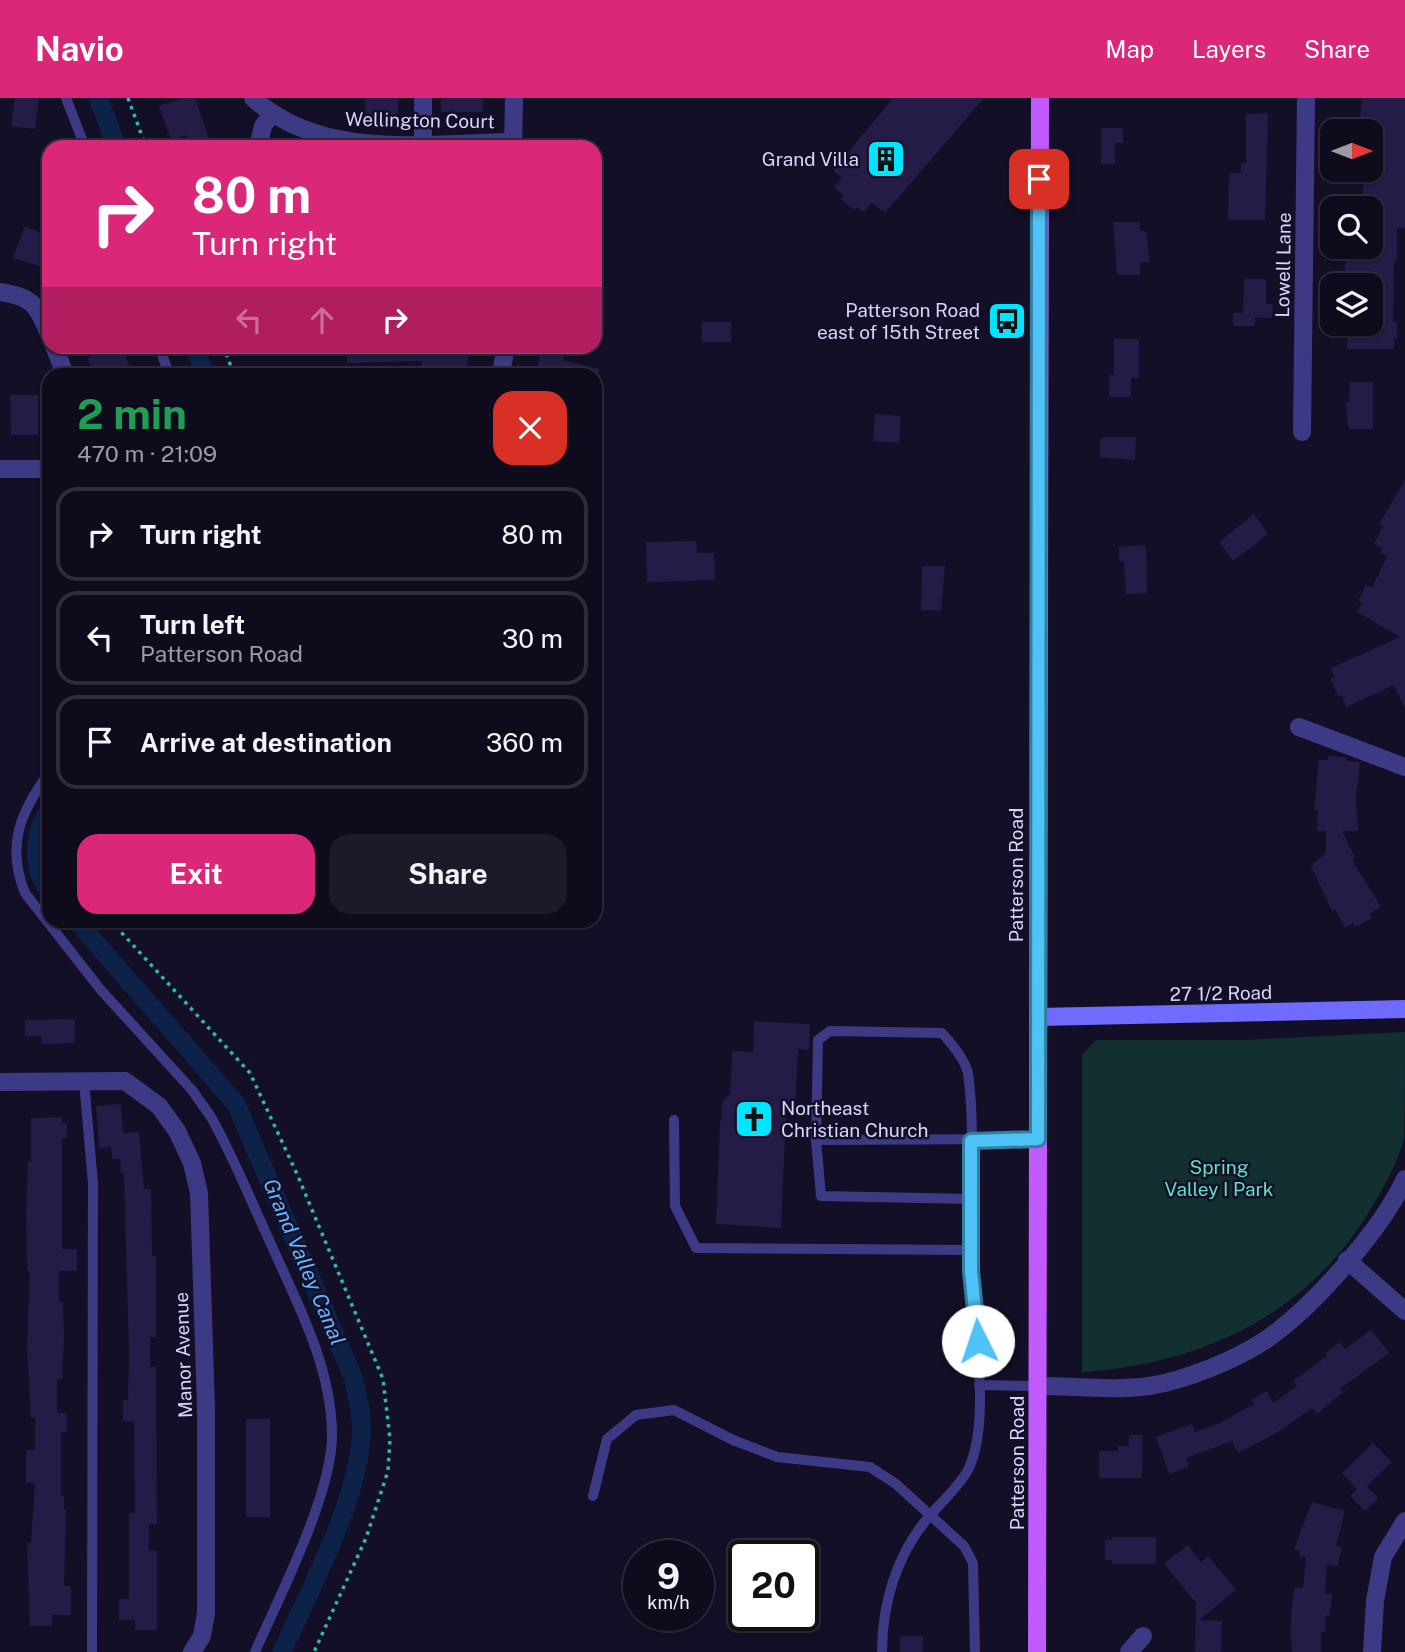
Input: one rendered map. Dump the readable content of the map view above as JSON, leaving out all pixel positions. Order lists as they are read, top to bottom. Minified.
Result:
{"streets":{"main road":["Patterson Road","27 1/2 Road"],"street":["Wellington Court","Lowell Lane","Manor Avenue"]},"crossings":[["Patterson Road","27 1/2 Road"]],"water":["Grand Valley Canal"],"parks":["Spring Valley I Park"],"places":{"building":["Grand Villa"],"bus stop":["Patterson Road east of 15th Street"],"church":["Northeast Christian Church"]},"north":"right","page":{"header":"Navio","nav":["Map","Layers","Share"],"turn":["80 m","Turn right"],"heading":["2 min","470 m · 21:09"],"list":[{"name":"Turn right","value":"80 m"},{"name":"Turn left","note":"Patterson Road","value":"30 m"},{"name":"Arrive at destination","value":"360 m"}],"buttons":["Exit","Share"],"speed":"9 km/h","limit":"20"}}
